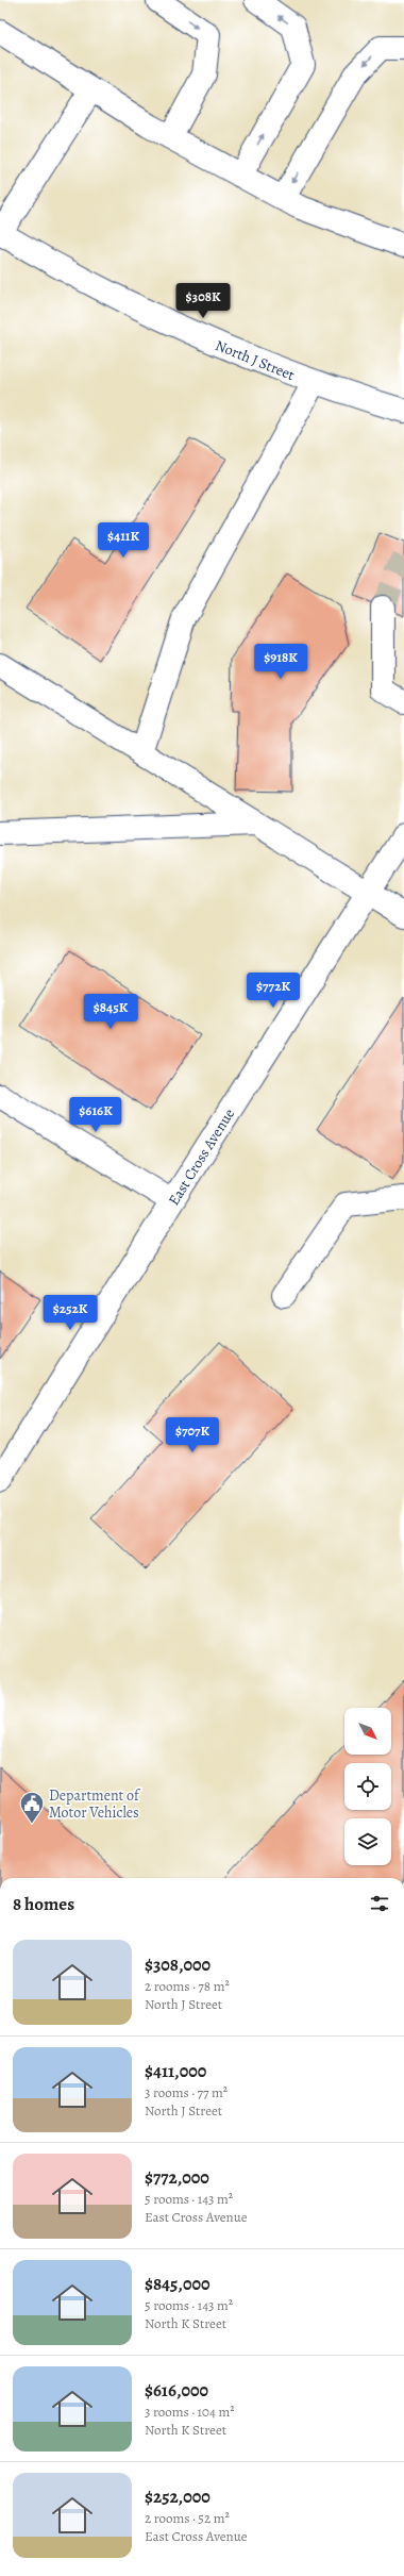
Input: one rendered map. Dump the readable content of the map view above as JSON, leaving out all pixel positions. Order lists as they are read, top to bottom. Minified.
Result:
{"streets":{"street":["North J Street","East Cross Avenue"]},"places":{"public building":["Department of Motor Vehicles"]},"north":"bottom right","page":{"price":["$308K","$411K","$918K","$772K","$845K","$616K","$252K","$707K"],"heading":"8 homes","list":[{"name":"$308,000","note":"2 rooms · 78 m² · North J Street"},{"name":"$411,000","note":"3 rooms · 77 m² · North J Street"},{"name":"$772,000","note":"5 rooms · 143 m² · East Cross Avenue"},{"name":"$845,000","note":"5 rooms · 143 m² · North K Street"},{"name":"$616,000","note":"3 rooms · 104 m² · North K Street"},{"name":"$252,000","note":"2 rooms · 52 m² · East Cross Avenue"}]}}
